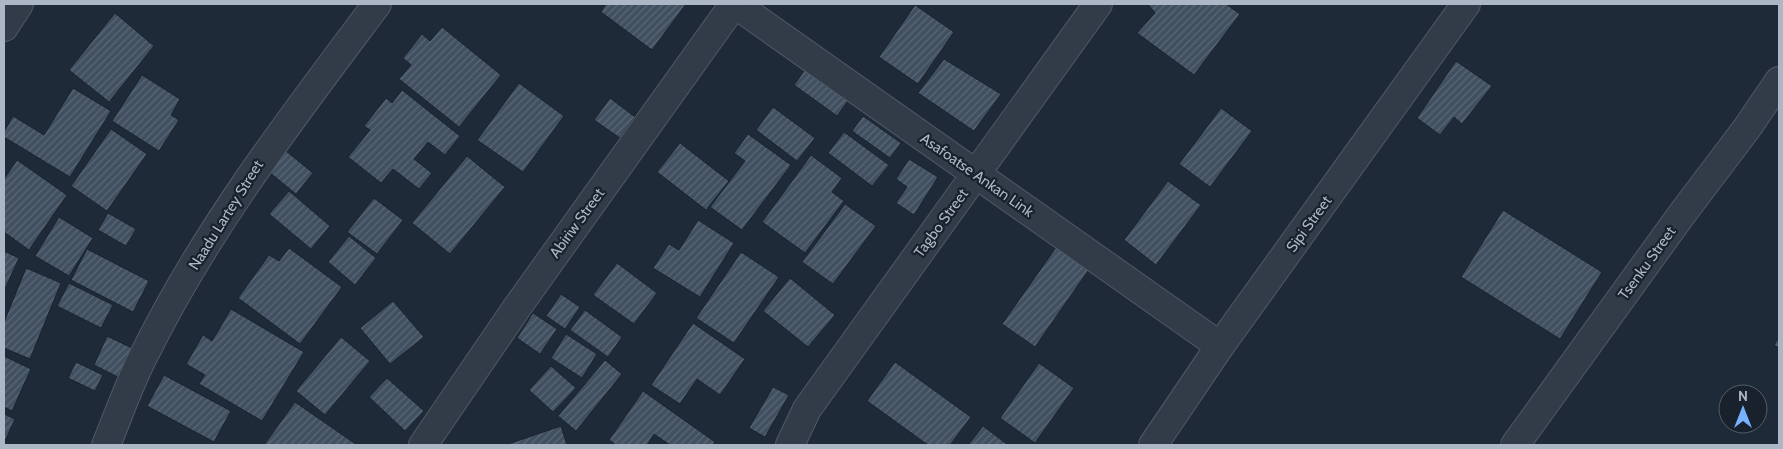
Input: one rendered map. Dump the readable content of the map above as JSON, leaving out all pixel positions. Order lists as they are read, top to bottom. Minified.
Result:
{"streets":{"street":["Asafoatse Ankan Link","Naadu Lartey Street","Abiriw Street","Tagbo Street","Sipi Street","Tsenku Street"]},"crossings":[["Asafoatse Ankan Link","Abiriw Street"],["Asafoatse Ankan Link","Tagbo Street"],["Asafoatse Ankan Link","Sipi Street"]],"north":"top"}
